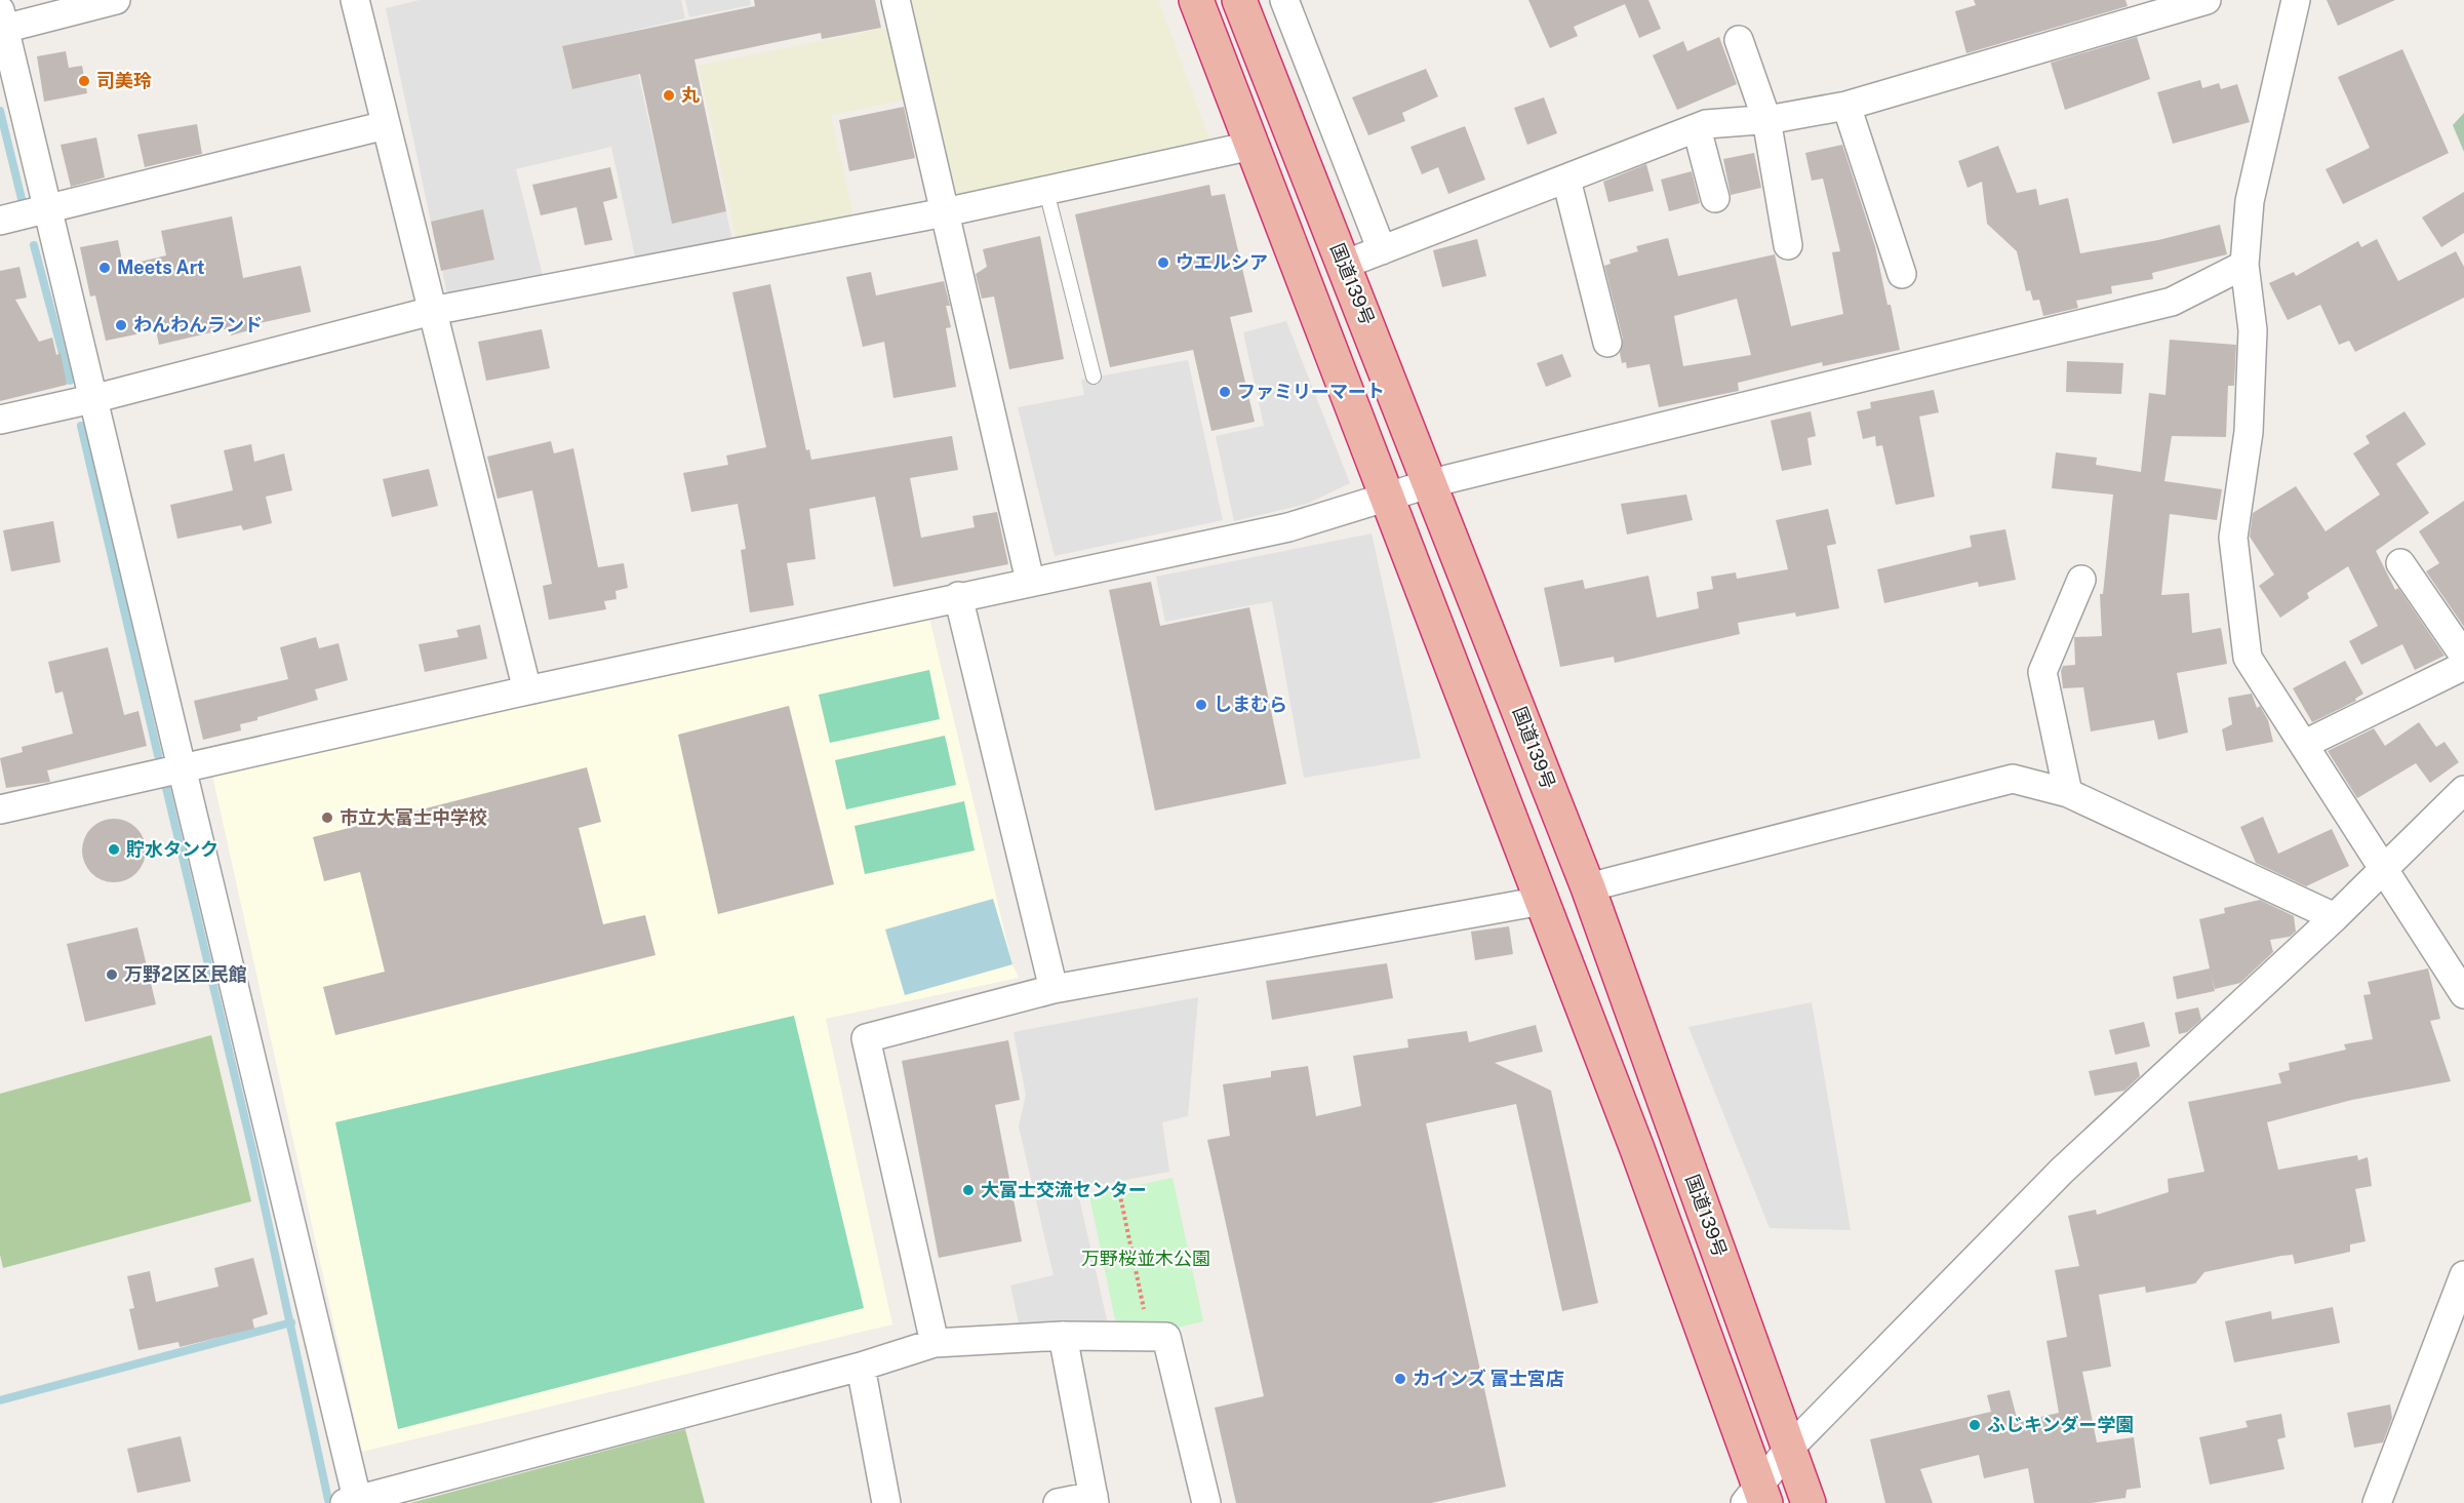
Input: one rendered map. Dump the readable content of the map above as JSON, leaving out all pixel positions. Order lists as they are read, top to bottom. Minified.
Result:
{"streets":{"highway":["国道139号"]},"parks":["万野桜並木公園"],"places":["司美玲","丸","ウエルシア","Meets Art","わんわんランド","ファミリーマート","しまむら","市立大富士中学校","貯水タンク","万野2区区民館","大富士交流センター","カインズ 富士宮店","ふじキンダー学園"]}
